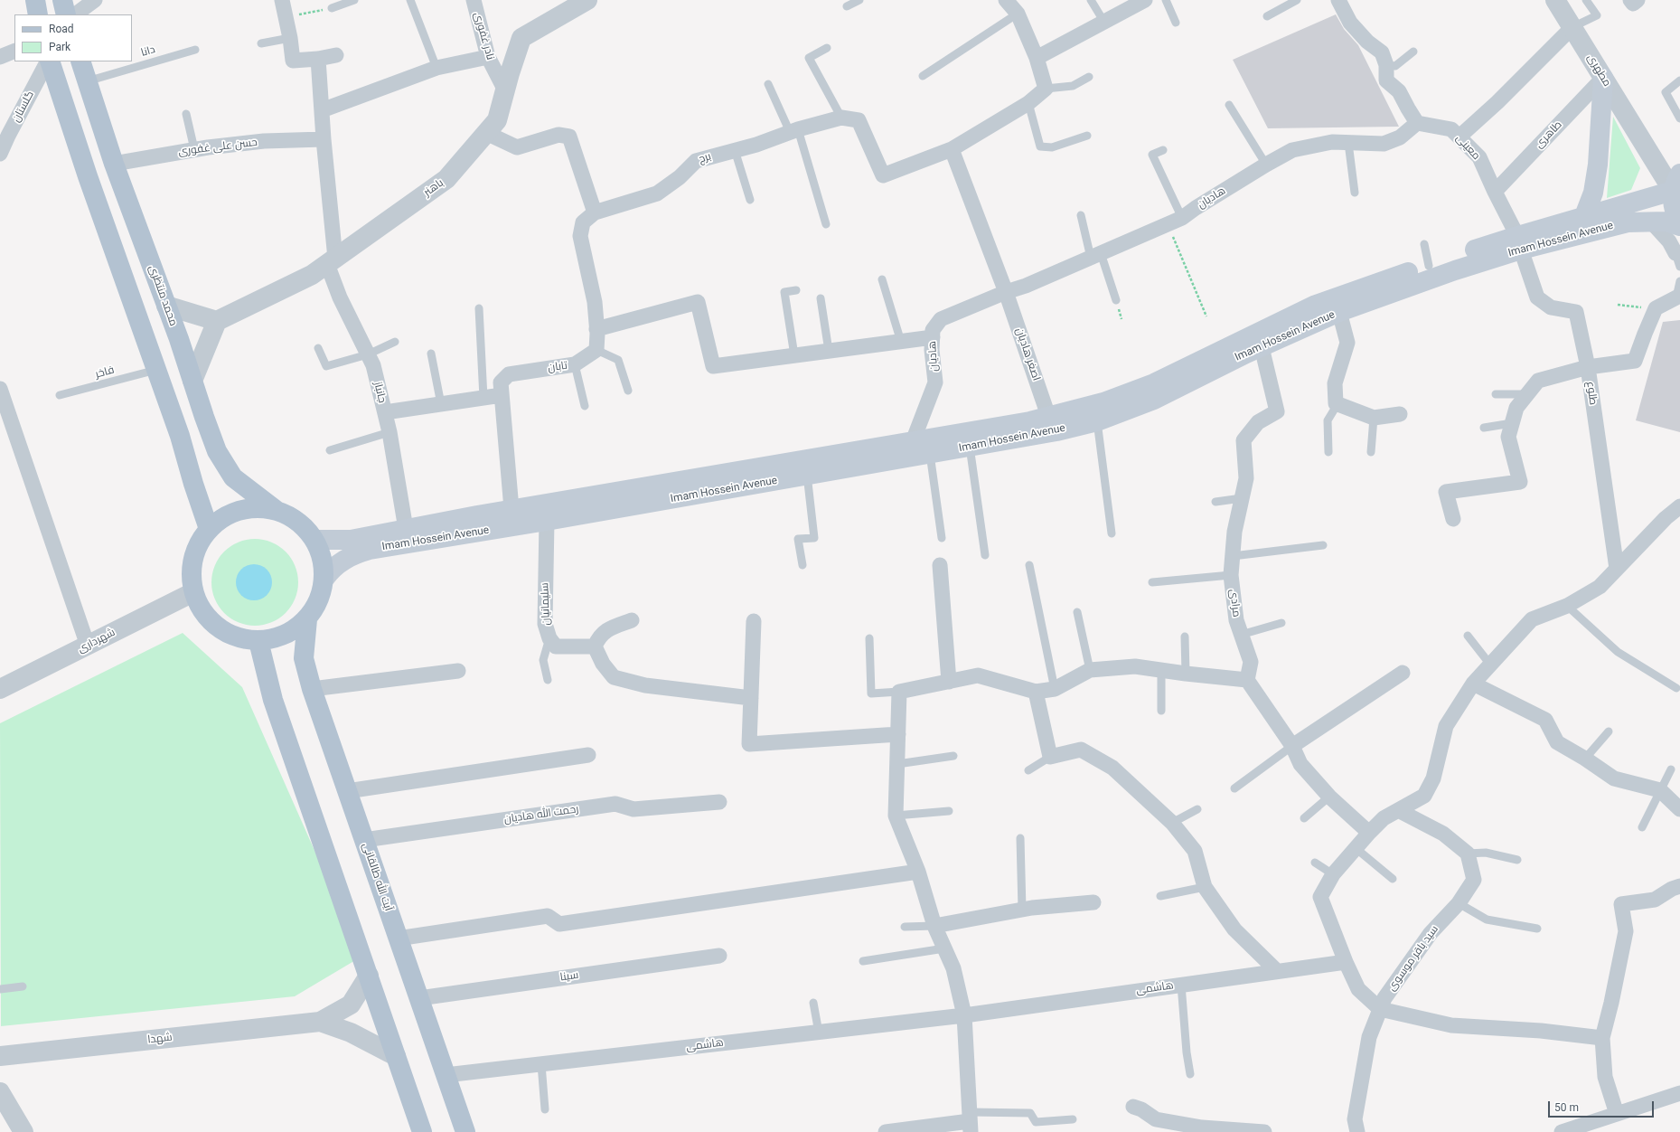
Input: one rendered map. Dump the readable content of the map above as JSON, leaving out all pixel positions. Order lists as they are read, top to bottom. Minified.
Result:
{"streets":{"main road":["Imam Hossein Avenue","محمد منتظری","آیت الله طالقانی"],"street":["نادر غفوری","مطهری","گلستان","طاهری","حسن علی غفوری","معینی","برج","باهنر","هادیان","اصغر هادیان","تابان","جانباز","طلوع","مرادی","سلیمانیان","شهرداری","رحمت الله هادیان","سید باقر موسوی","سینا","هاشمی","شهدا"],"lane":["دانا","فاخر"]},"crossings":[["نادر غفوری","باهنر"],["دانا","محمد منتظری"],["مطهری","طاهری"],["مطهری","Imam Hossein Avenue"],["طاهری","معینی"],["حسن علی غفوری","محمد منتظری"],["حسن علی غفوری","جانباز"],["معینی","هادیان"],["معینی","Imam Hossein Avenue"],["معینی","طلوع"],["باهنر","جانباز"],["هادیان","Imam Hossein Avenue"],["هادیان","اصغر هادیان"],["Imam Hossein Avenue","اصغر هادیان"],["Imam Hossein Avenue","تابان"],["Imam Hossein Avenue","جانباز"],["Imam Hossein Avenue","طلوع"],["Imam Hossein Avenue","مرادی"],["Imam Hossein Avenue","سلیمانیان"],["رحمت الله هادیان","آیت الله طالقانی"],["آیت الله طالقانی","سینا"],["آیت الله طالقانی","هاشمی"]],"legend":["Road","Park"],"scale_bar":"50 m"}
